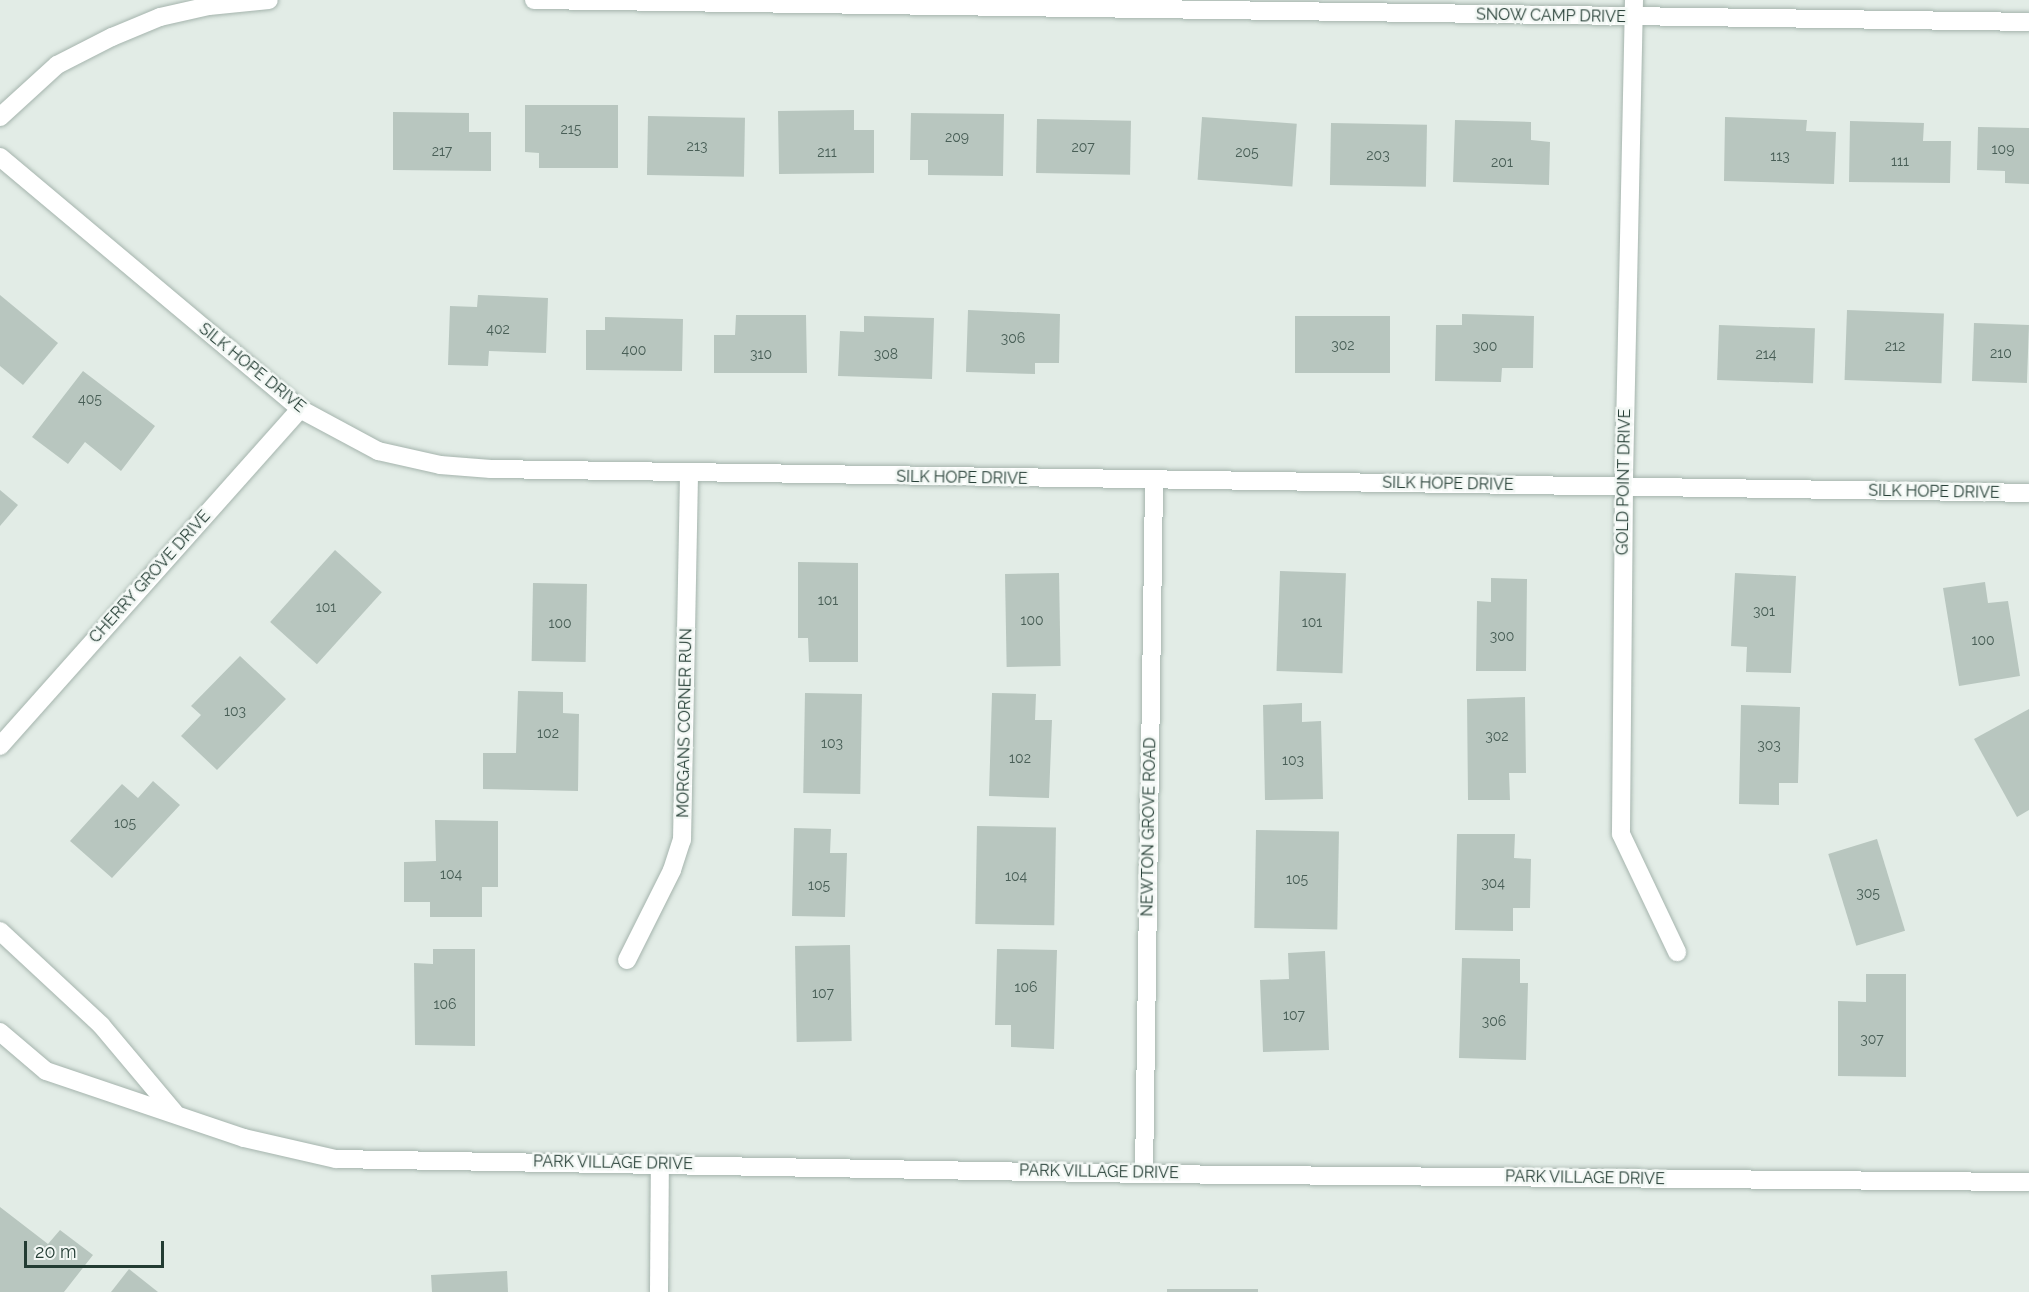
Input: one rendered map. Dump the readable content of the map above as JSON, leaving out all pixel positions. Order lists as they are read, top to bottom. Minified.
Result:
{"streets":{"street":["SNOW CAMP DRIVE","SILK HOPE DRIVE","GOLD POINT DRIVE","CHERRY GROVE DRIVE","MORGANS CORNER RUN","NEWTON GROVE ROAD","PARK VILLAGE DRIVE"]},"crossings":[["SNOW CAMP DRIVE","GOLD POINT DRIVE"],["SILK HOPE DRIVE","GOLD POINT DRIVE"],["SILK HOPE DRIVE","CHERRY GROVE DRIVE"],["SILK HOPE DRIVE","MORGANS CORNER RUN"],["SILK HOPE DRIVE","NEWTON GROVE ROAD"],["NEWTON GROVE ROAD","PARK VILLAGE DRIVE"]],"house_numbers":["215","209","213","207","109","217","211","205","203","113","111","201","402","306","302","300","212","400","210","310","308","214","405","101","101","301","100","101","100","300","100","103","102","302","103","303","102","103","105","104","104","105","304","105","305","106","107","106","107","306","307"],"scale_bar":"20 m"}
